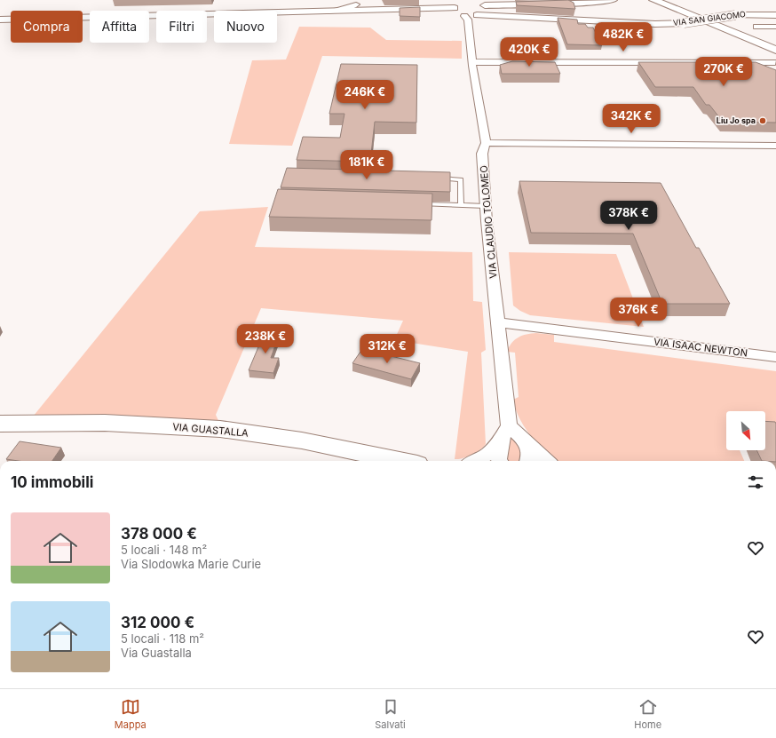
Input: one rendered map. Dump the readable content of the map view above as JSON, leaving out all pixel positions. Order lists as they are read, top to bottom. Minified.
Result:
{"streets":{"main road":["VIA GUASTALLA"],"street":["VIA SAN GIACOMO","VIA CLAUDIO TOLOMEO","VIA ISAAC NEWTON"]},"crossings":[["VIA SAN GIACOMO","VIA CLAUDIO TOLOMEO"],["VIA CLAUDIO TOLOMEO","VIA ISAAC NEWTON"]],"places":["Liu Jo spa"],"north":"bottom right","page":{"chip":["Compra","Affitta","Filtri","Nuovo"],"price":["482K €","420K €","270K €","246K €","342K €","181K €","378K €","376K €","238K €","312K €"],"heading":"10 immobili","list":[{"name":"378 000 €","note":"5 locali · 148 m² · Via Slodowka Marie Curie"},{"name":"312 000 €","note":"5 locali · 118 m² · Via Guastalla"}],"tabs":["Mappa","Salvati","Home"]}}
